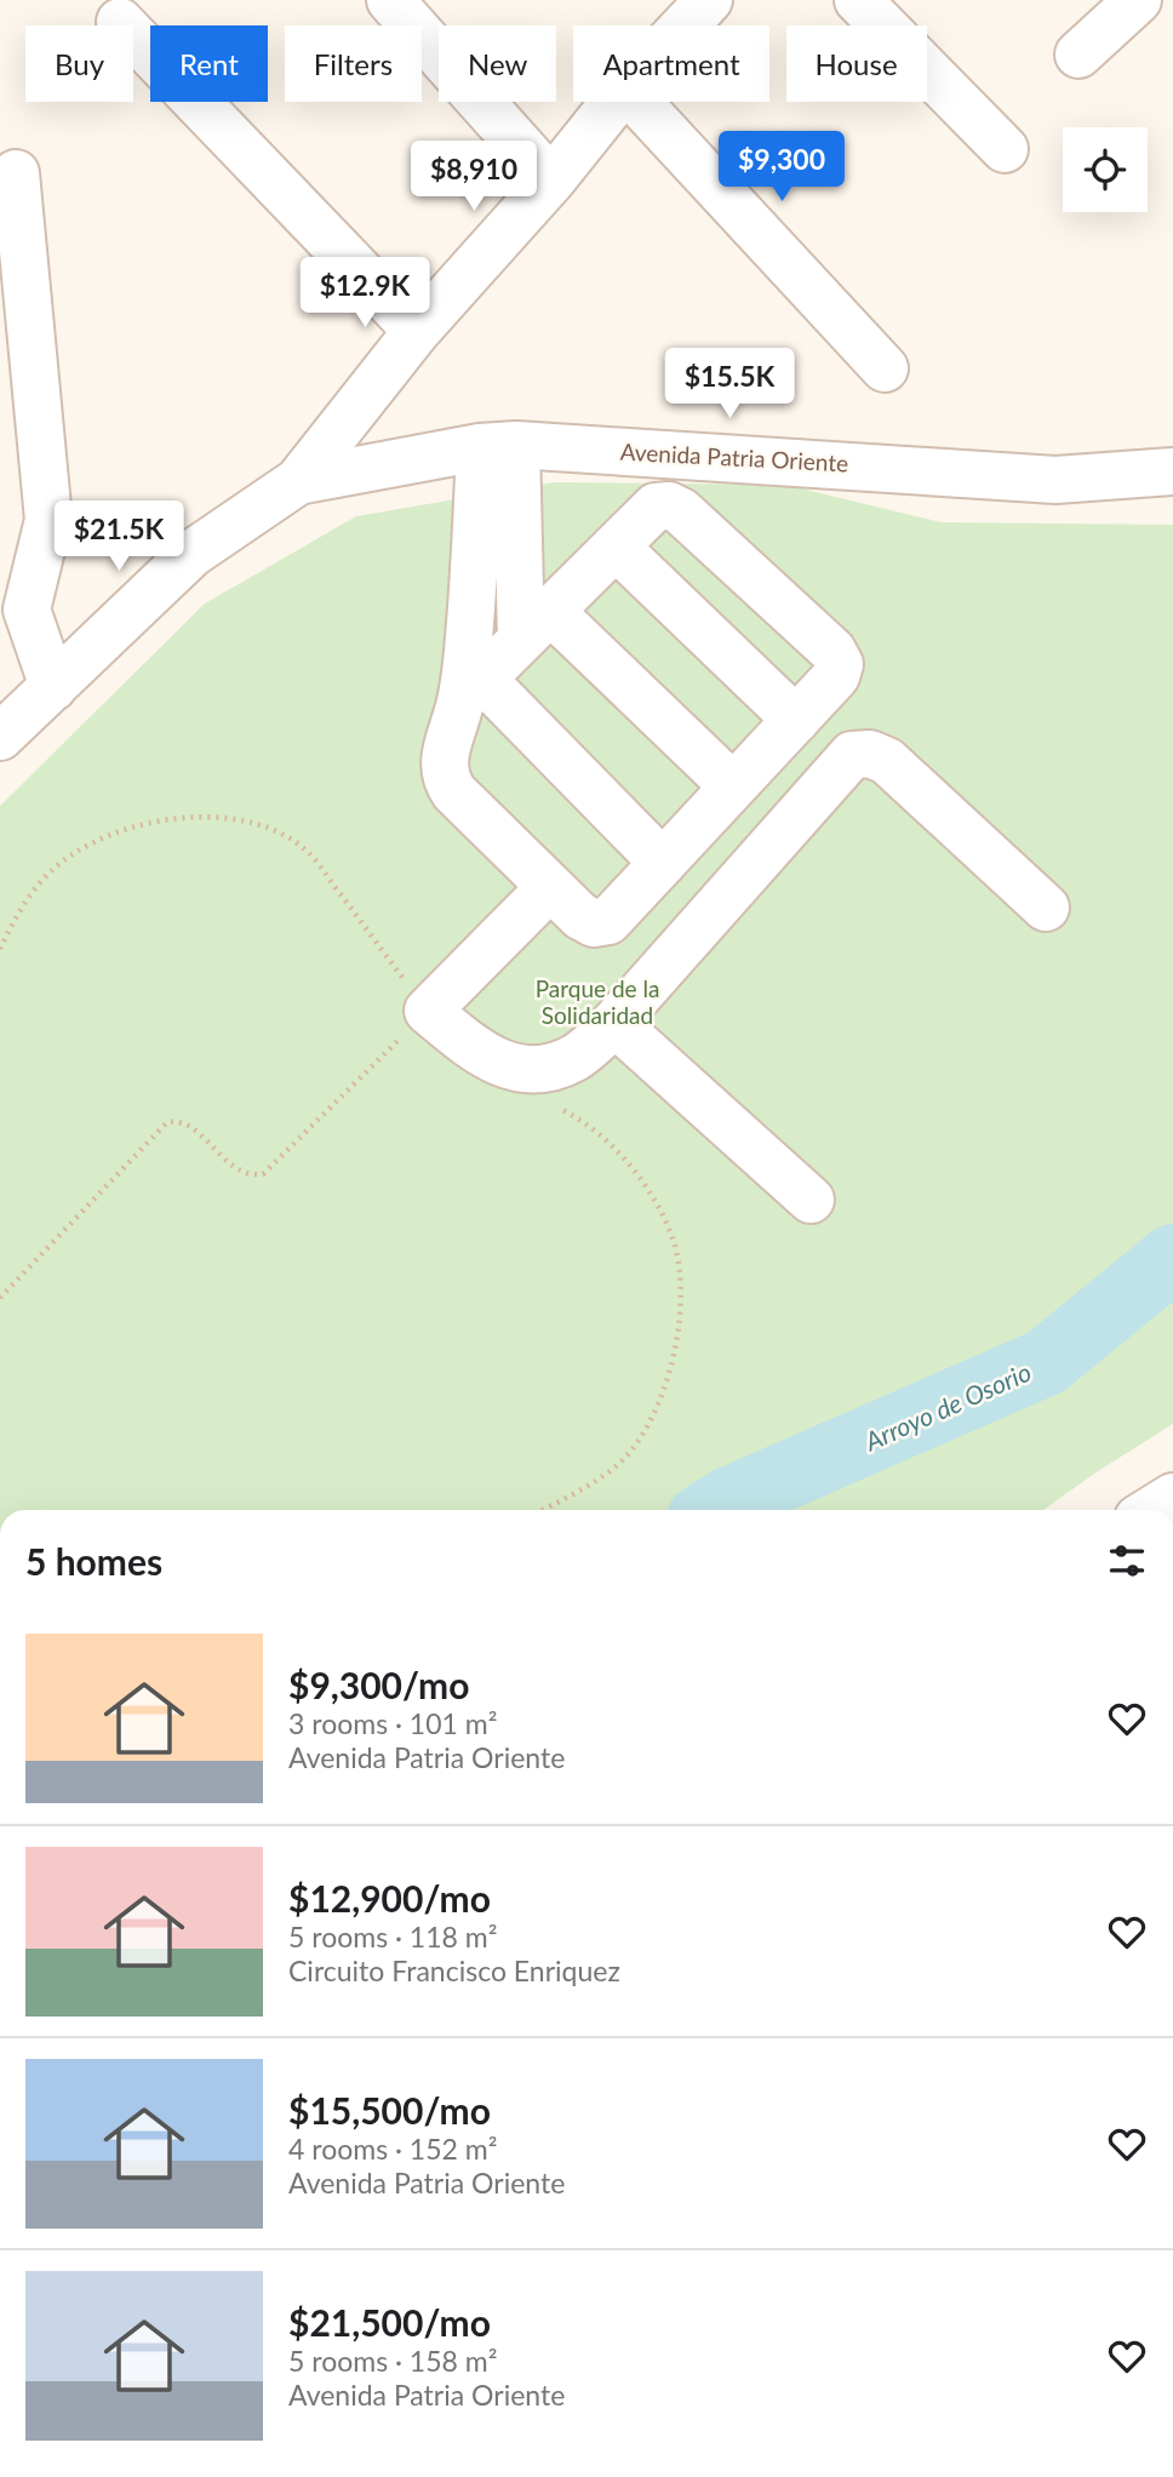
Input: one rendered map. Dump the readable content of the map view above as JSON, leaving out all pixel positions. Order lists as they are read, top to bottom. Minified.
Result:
{"streets":{"street":["Avenida Patria Oriente"]},"water":["Arroyo de Osorio"],"parks":["Parque de la Solidaridad"],"page":{"chip":["Buy","Rent","Filters","New","Apartment","House"],"price":["$9,300","$8,910","$12.9K","$15.5K","$21.5K"],"heading":"5 homes","list":[{"name":"$9,300/mo","note":"3 rooms · 101 m² · Avenida Patria Oriente"},{"name":"$12,900/mo","note":"5 rooms · 118 m² · Circuito Francisco Enriquez"},{"name":"$15,500/mo","note":"4 rooms · 152 m² · Avenida Patria Oriente"},{"name":"$21,500/mo","note":"5 rooms · 158 m² · Avenida Patria Oriente"}]}}
